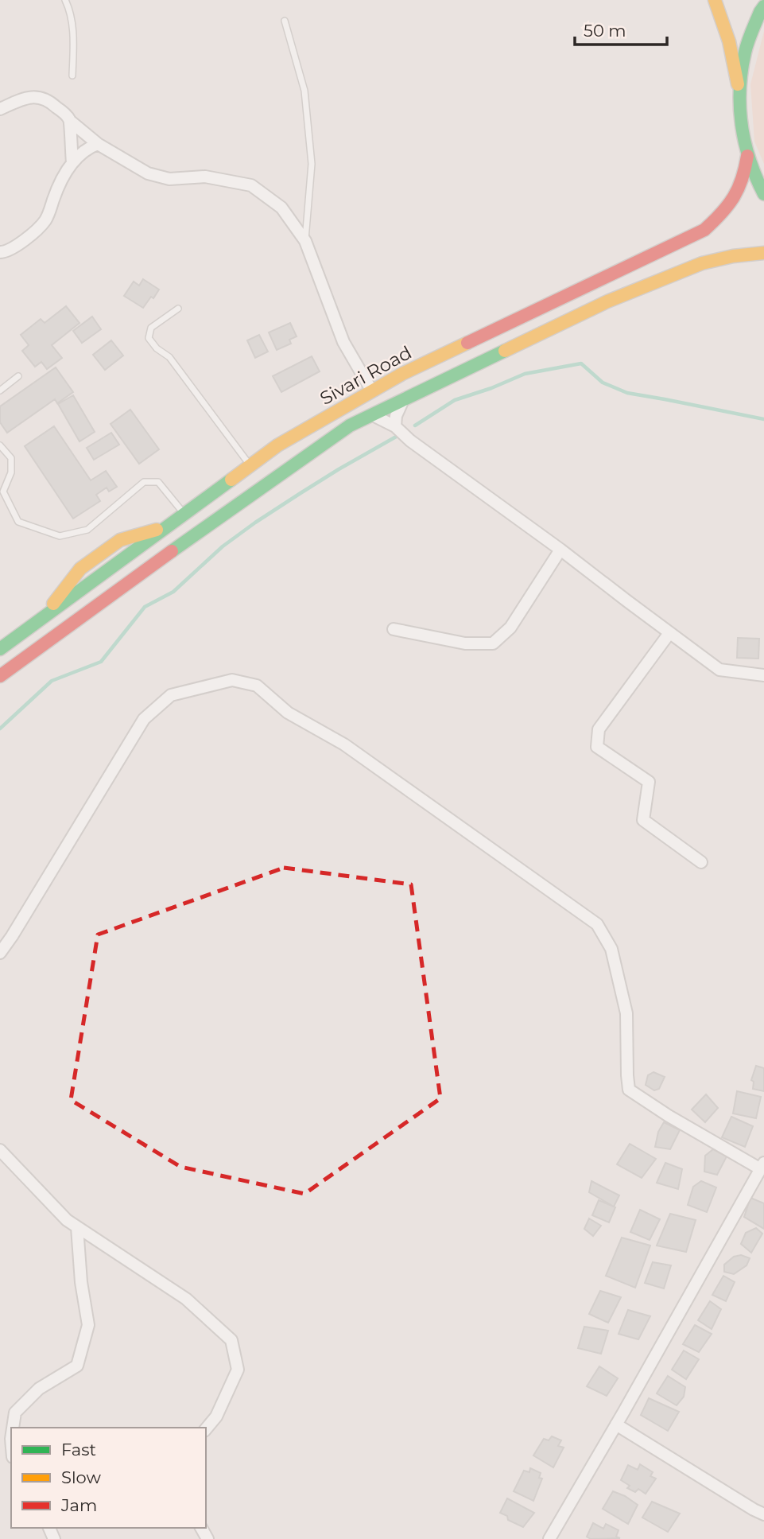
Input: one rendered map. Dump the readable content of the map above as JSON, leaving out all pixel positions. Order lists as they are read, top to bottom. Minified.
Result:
{"streets":{"main road":["Sivari Road"]},"legend":["Fast","Slow","Jam"],"scale_bar":"50 m"}
